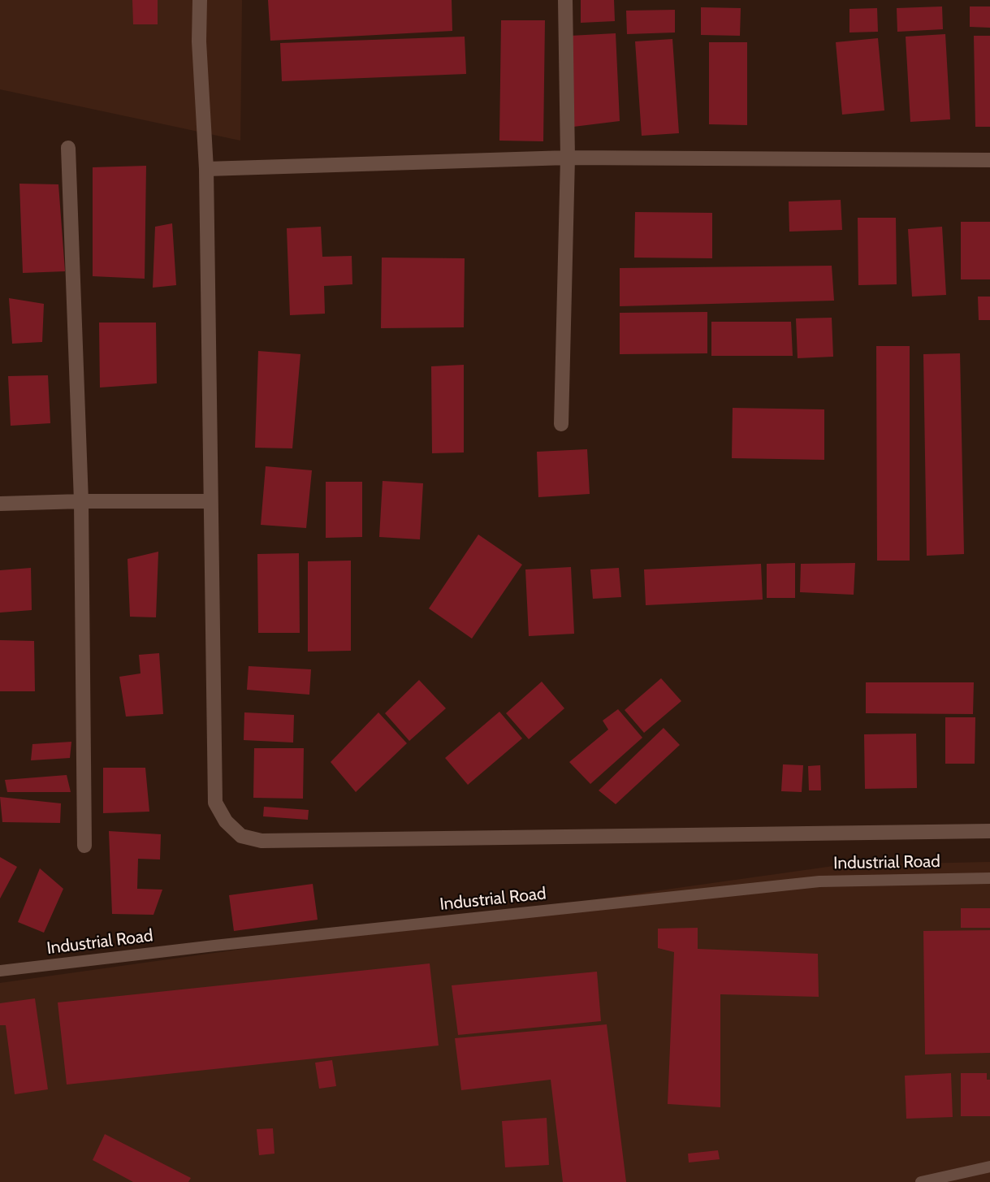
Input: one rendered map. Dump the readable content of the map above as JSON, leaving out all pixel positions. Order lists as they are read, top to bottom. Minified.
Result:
{"streets":{"lane":["Industrial Road"]}}
